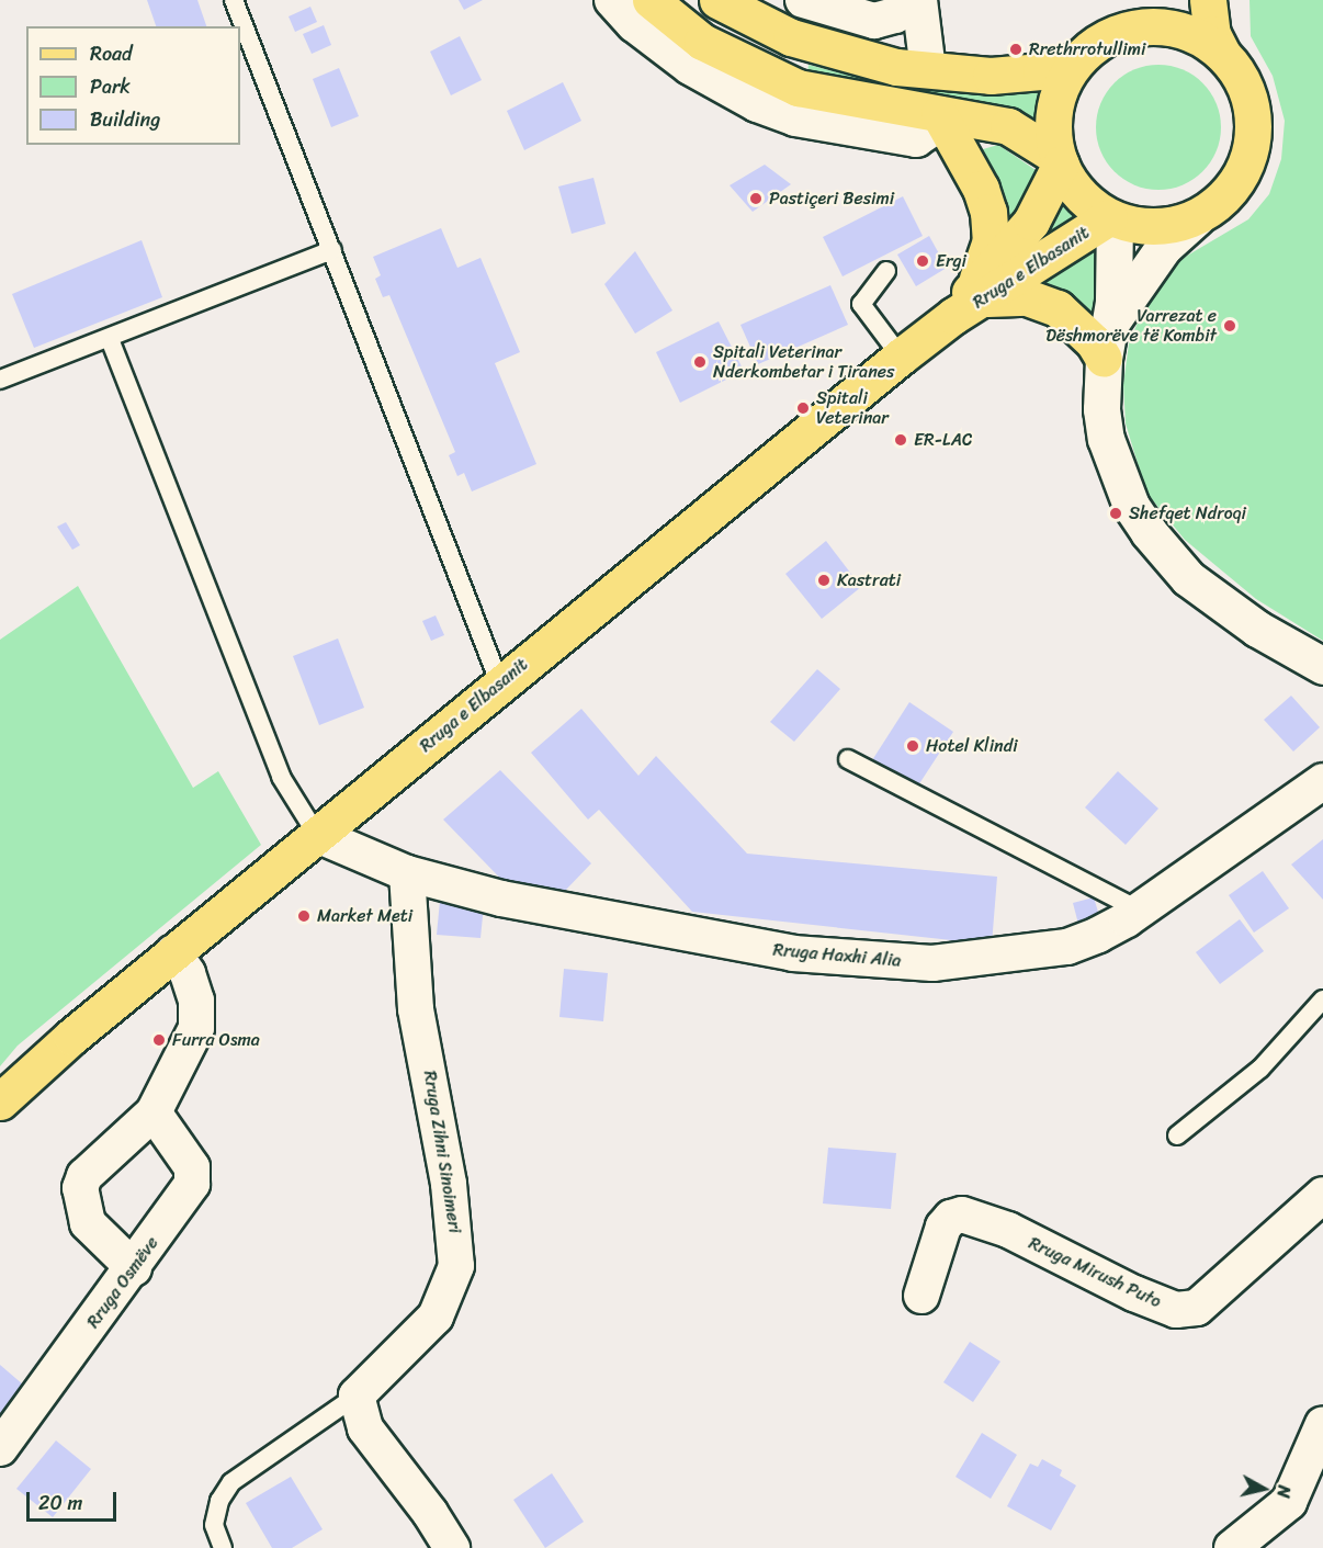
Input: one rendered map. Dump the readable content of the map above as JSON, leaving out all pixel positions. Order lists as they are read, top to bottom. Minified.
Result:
{"streets":{"main road":["Rruga e Elbasanit"],"street":["Rruga Haxhi Alia","Rruga Zihni Sinoimeri","Rruga Mirush Puto","Rruga Osmëve"]},"crossings":[["Rruga e Elbasanit","Rruga Haxhi Alia"],["Rruga Haxhi Alia","Rruga Zihni Sinoimeri"]],"places":["Rrethrrotullimi","Pastiçeri Besimi","Ergi","Varrezat e Dëshmorëve të Kombit","Spitali Veterinar Nderkombetar i Tiranes","Spitali Veterinar","ER-LAC","Shefqet Ndroqi","Kastrati","Hotel Klindi","Market Meti","Furra Osma"],"legend":["Road","Park","Building"],"scale_bar":"20 m","north":"right"}
